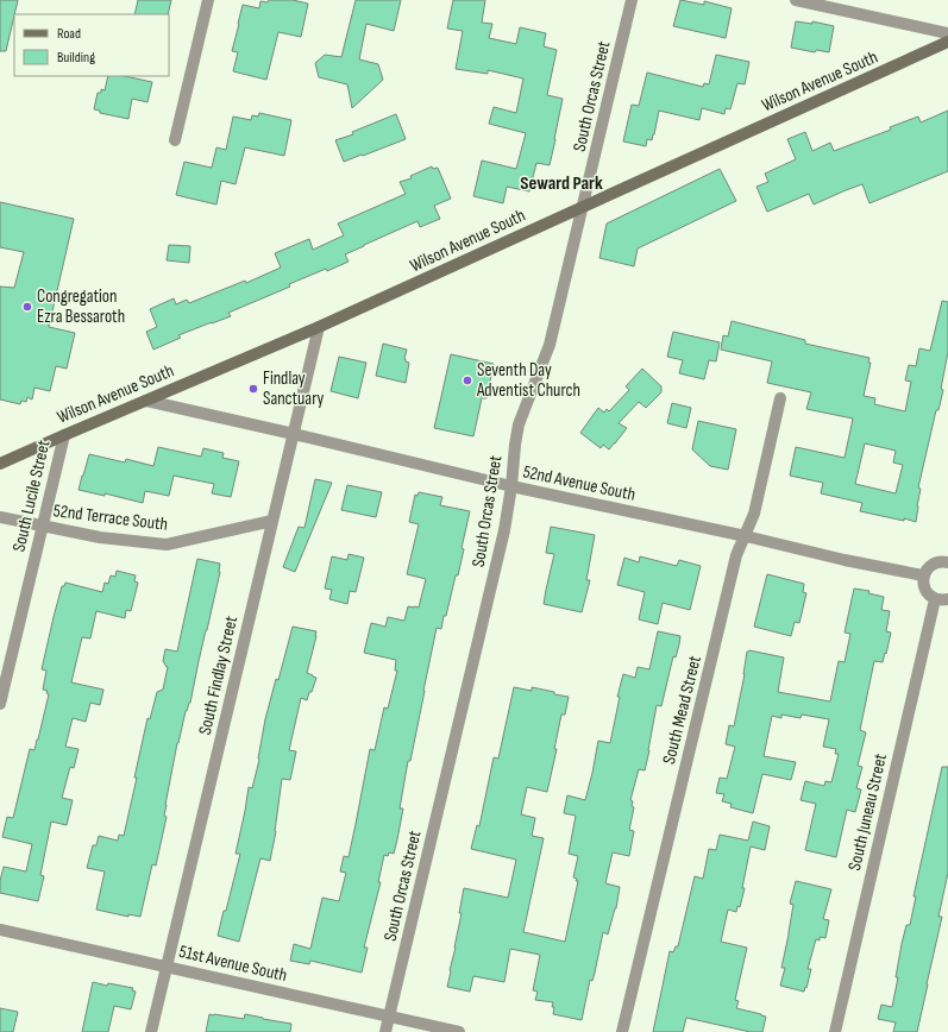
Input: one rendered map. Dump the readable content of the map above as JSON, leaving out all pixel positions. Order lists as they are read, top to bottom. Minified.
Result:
{"streets":{"main road":["Wilson Avenue South"],"street":["South Orcas Street","52nd Avenue South","South Lucile Street","52nd Terrace South","South Findlay Street","South Mead Street","South Juneau Street","51st Avenue South"]},"crossings":[["Wilson Avenue South","South Orcas Street"],["Wilson Avenue South","52nd Avenue South"],["Wilson Avenue South","South Lucile Street"],["Wilson Avenue South","South Findlay Street"],["South Orcas Street","52nd Avenue South"],["South Orcas Street","51st Avenue South"],["52nd Avenue South","South Findlay Street"],["52nd Avenue South","South Mead Street"],["South Lucile Street","52nd Terrace South"],["52nd Terrace South","South Findlay Street"],["South Findlay Street","51st Avenue South"]],"districts":["Seward Park"],"places":["Congregation Ezra Bessaroth","Seventh Day Adventist Church","Findlay Sanctuary"],"legend":["Road","Building"]}
